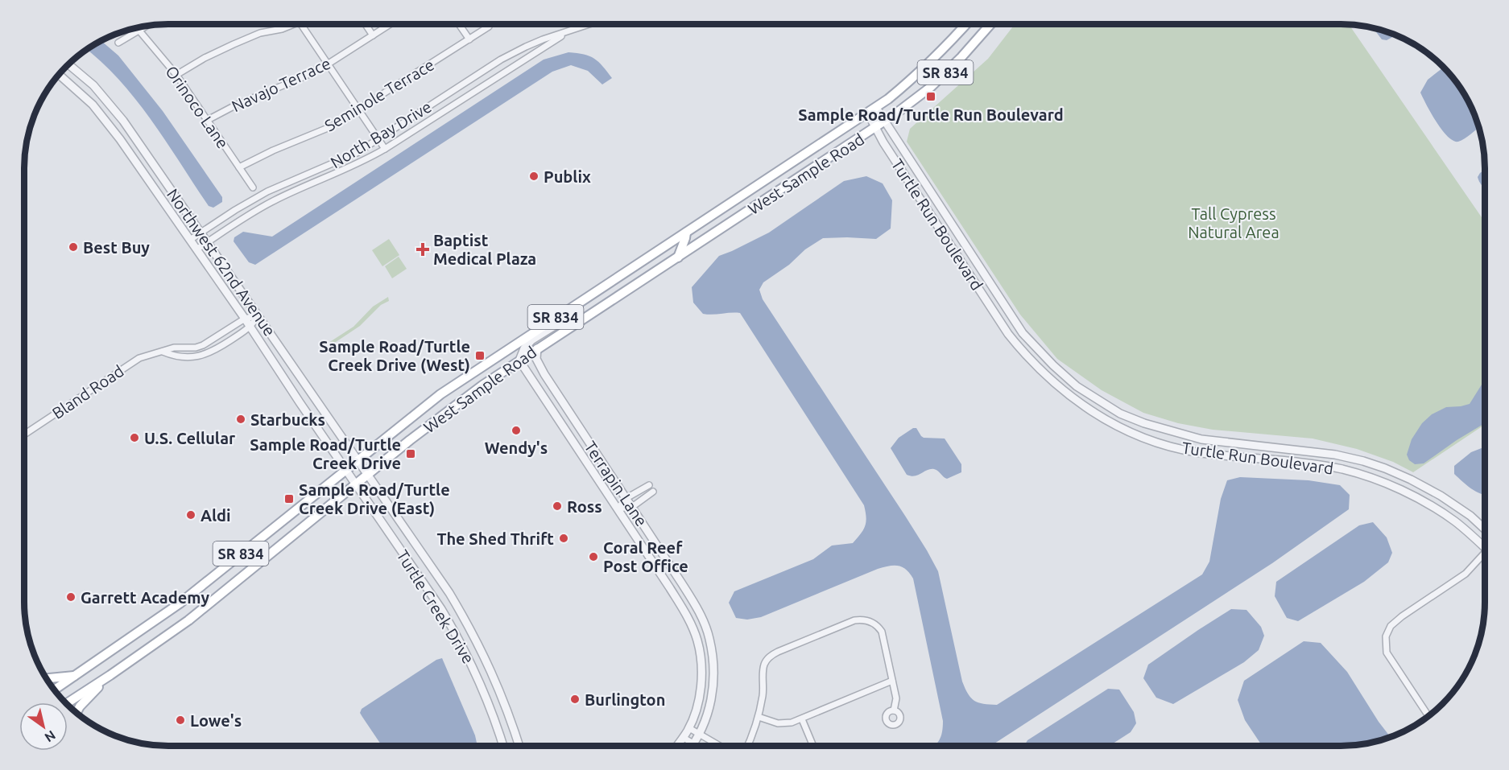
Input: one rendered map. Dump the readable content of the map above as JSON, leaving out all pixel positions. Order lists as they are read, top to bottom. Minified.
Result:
{"streets":{"main road":["SR 834","West Sample Road"],"street":["Navajo Terrace","Seminole Terrace","Orinoco Lane","North Bay Drive","Turtle Run Boulevard","Northwest 62nd Avenue","Bland Road","Terrapin Lane","Turtle Creek Drive"]},"crossings":[["Navajo Terrace","Orinoco Lane"],["Seminole Terrace","Orinoco Lane"],["North Bay Drive","Northwest 62nd Avenue"],["West Sample Road","Turtle Run Boulevard"],["West Sample Road","Northwest 62nd Avenue"],["West Sample Road","Terrapin Lane"],["West Sample Road","Turtle Creek Drive"],["Northwest 62nd Avenue","Bland Road"],["Northwest 62nd Avenue","Turtle Creek Drive"]],"parks":["Tall Cypress Natural Area"],"places":{"transit":["Sample Road/Turtle Run Boulevard","Sample Road/Turtle Creek Drive (West)","Sample Road/Turtle Creek Drive","Sample Road/Turtle Creek Drive (East)"],"other":["Publix","Best Buy","Starbucks","Wendy's","U.S. Cellular","Ross","Aldi","The Shed Thrift","Coral Reef Post Office","Garrett Academy","Burlington","Lowe's"],"health":["Baptist Medical Plaza"]},"north":"bottom right"}
